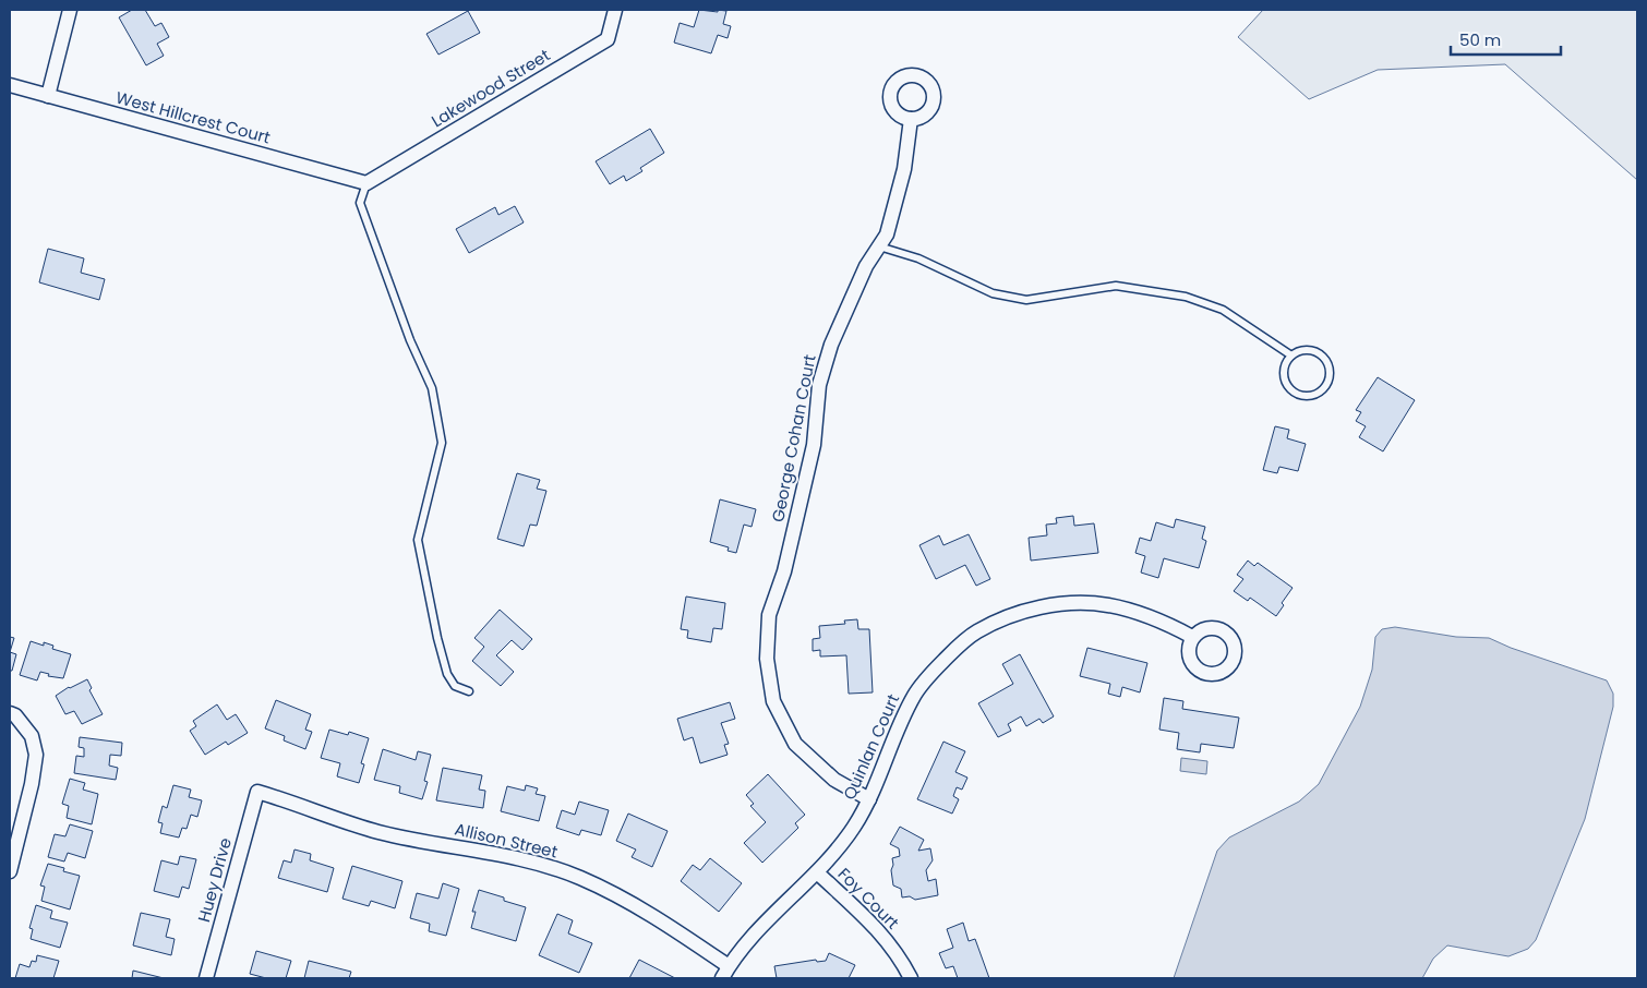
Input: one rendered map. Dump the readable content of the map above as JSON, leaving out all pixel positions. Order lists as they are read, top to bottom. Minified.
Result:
{"streets":{"street":["Lakewood Street","West Hillcrest Court","George Cohan Court","Quinlan Court","Allison Street","Huey Drive","Foy Court"]},"crossings":[["Lakewood Street","West Hillcrest Court"],["George Cohan Court","Quinlan Court"],["Quinlan Court","Allison Street"],["Quinlan Court","Foy Court"],["Allison Street","Huey Drive"]],"scale_bar":"50 m"}
